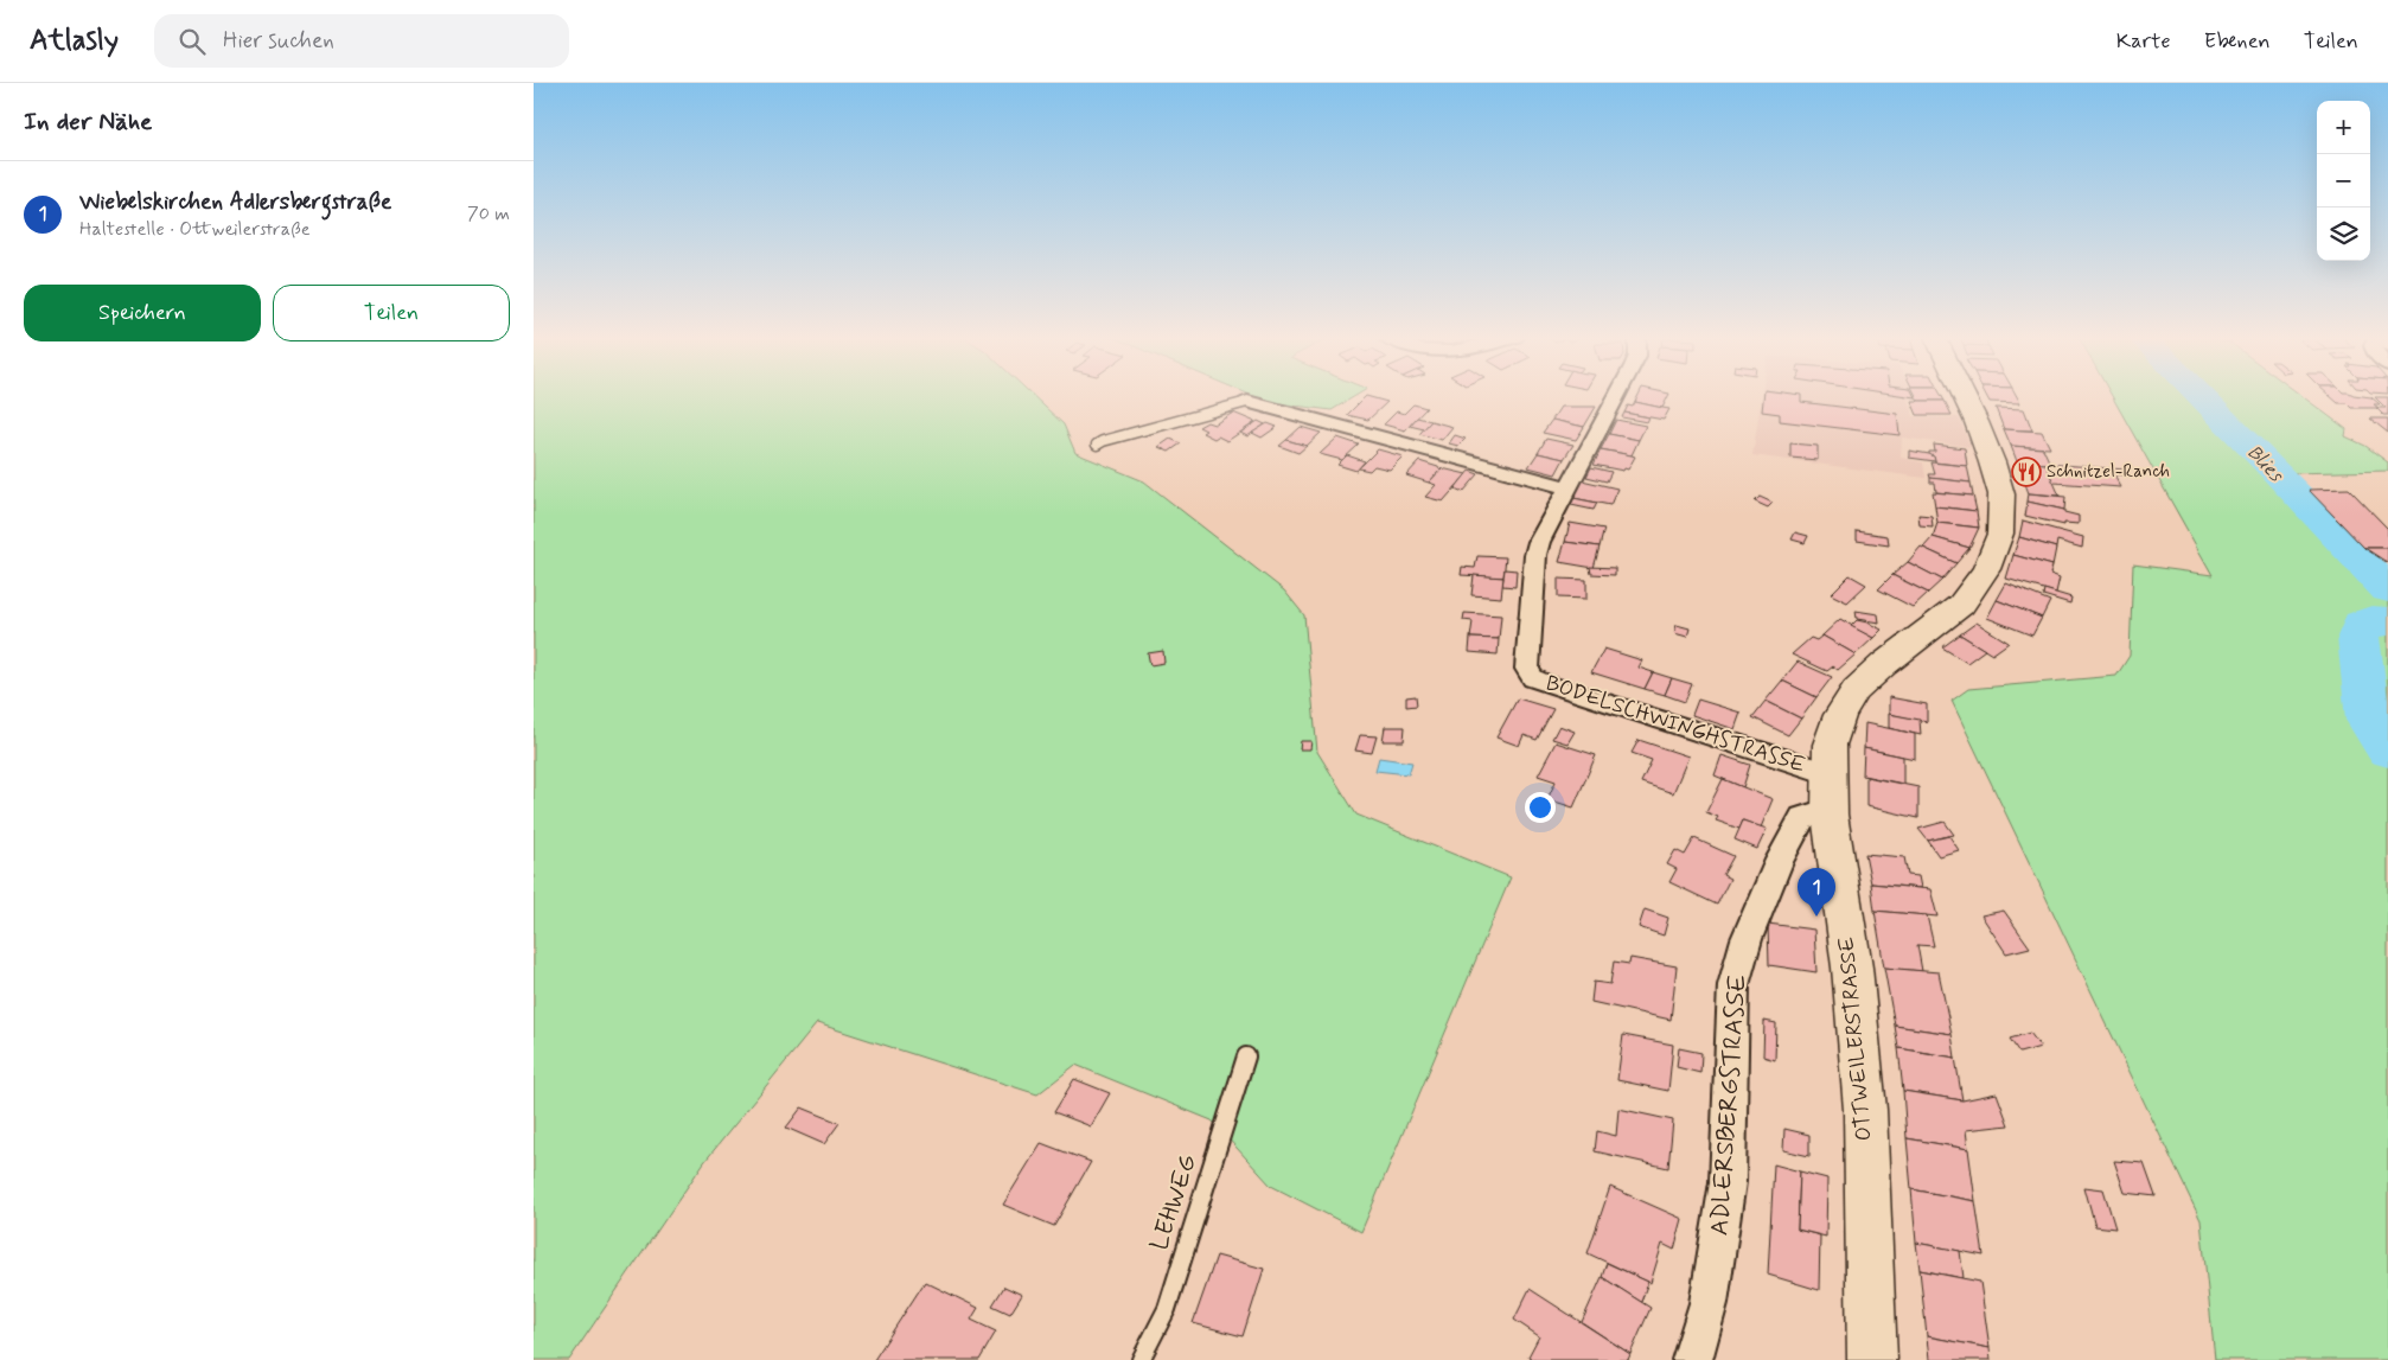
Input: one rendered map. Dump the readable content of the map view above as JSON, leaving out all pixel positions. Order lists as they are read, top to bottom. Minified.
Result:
{"streets":{"main road":["OTTWEILERSTRASSE"],"street":["BODELSCHWINGHSTRASSE","ADLERSBERGSTRASSE"],"lane":["LEHWEG"]},"crossings":[["BODELSCHWINGHSTRASSE","OTTWEILERSTRASSE"],["OTTWEILERSTRASSE","ADLERSBERGSTRASSE"]],"water":["Blies"],"places":{"restaurant":["Schnitzel-Ranch"]},"page":{"header":"Atlasly","search":"Hier suchen","nav":["Karte","Ebenen","Teilen"],"heading":"In der Nähe","map_buttons":["+","−"],"list":[{"mark":"1","name":"Wiebelskirchen Adlersbergstraße","note":"Haltestelle · Ottweilerstraße","value":"70 m"}],"buttons":["Speichern","Teilen"],"pins":"1"}}
